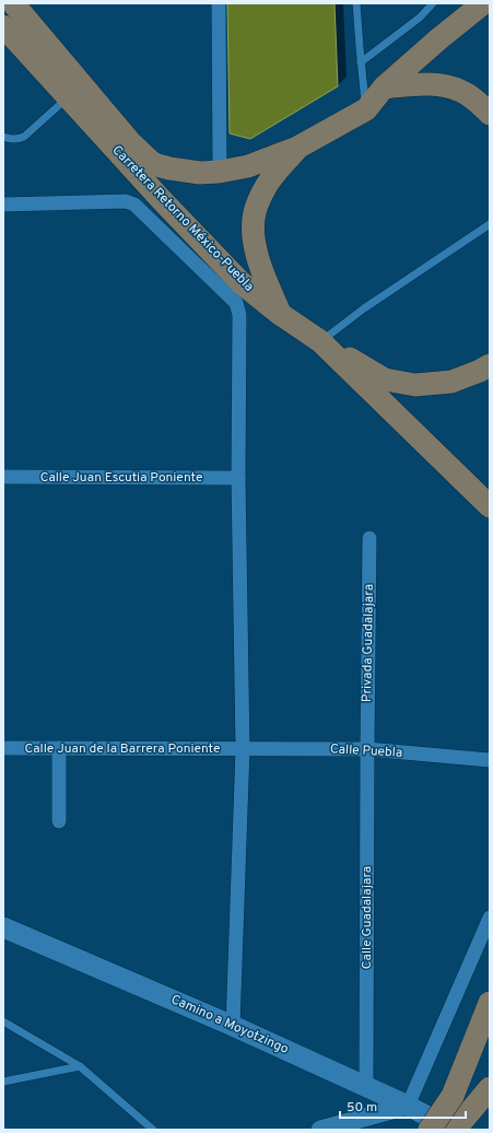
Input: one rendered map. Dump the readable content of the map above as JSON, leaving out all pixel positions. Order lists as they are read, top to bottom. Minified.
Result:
{"streets":{"main road":["Carretera Retorno México-Puebla","Camino a Moyotzingo"],"street":["Calle Juan Escutia Poniente","Privada Guadalajara","Calle Juan de la Barrera Poniente","Calle Puebla","Calle Guadalajara"]},"crossings":[["Privada Guadalajara","Calle Puebla"],["Privada Guadalajara","Calle Guadalajara"],["Calle Juan de la Barrera Poniente","Calle Puebla"],["Calle Puebla","Calle Guadalajara"],["Calle Guadalajara","Camino a Moyotzingo"]],"scale_bar":"50 m"}
